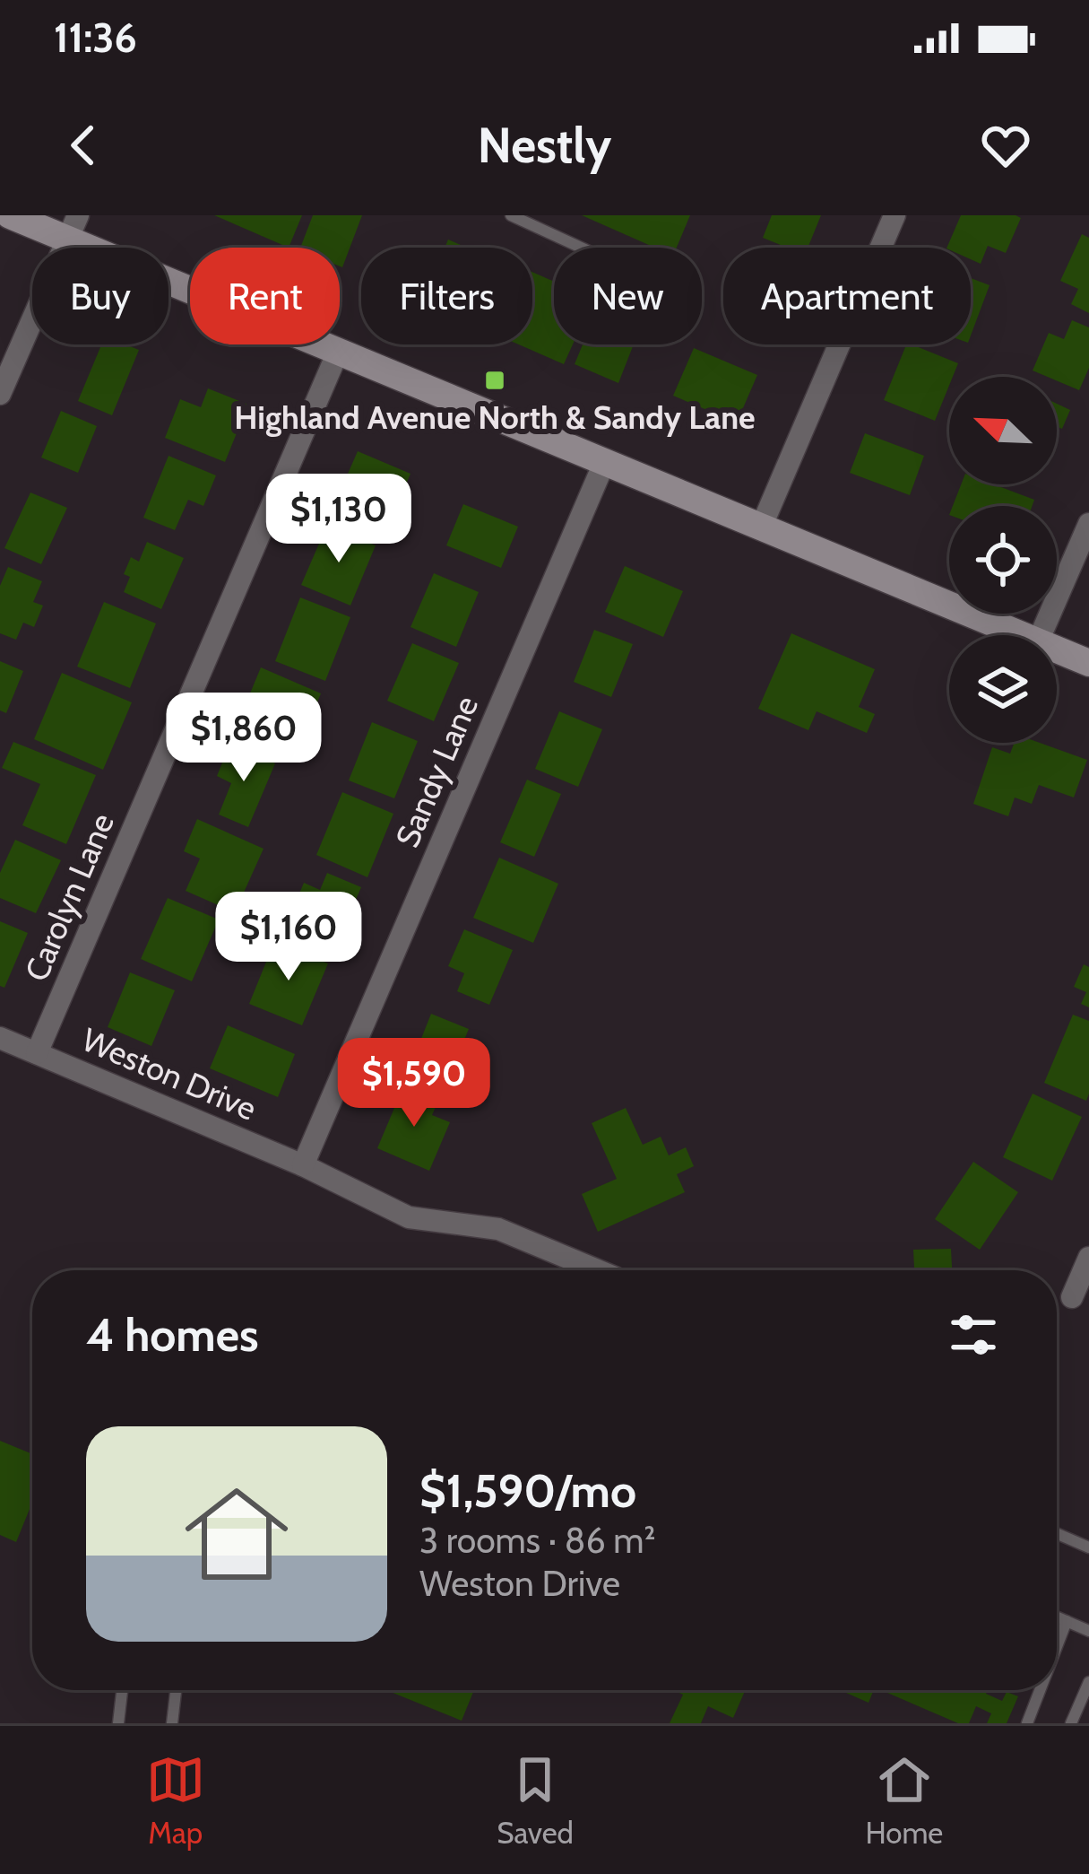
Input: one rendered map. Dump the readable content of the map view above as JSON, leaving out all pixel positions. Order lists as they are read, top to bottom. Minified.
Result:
{"streets":{"street":["Sandy Lane","Carolyn Lane","Weston Drive"]},"crossings":[["Sandy Lane","Weston Drive"],["Carolyn Lane","Weston Drive"]],"places":{"transit":["Highland Avenue North & Sandy Lane"]},"north":"top left","page":{"status":"11:36","header":"Nestly","chip":["Buy","Rent","Filters","New","Apartment"],"price":["$1,130","$1,860","$1,160","$1,590"],"heading":"4 homes","list":[{"name":"$1,590/mo","note":"3 rooms · 86 m² · Weston Drive"}],"tabs":["Map","Saved","Home"]}}
